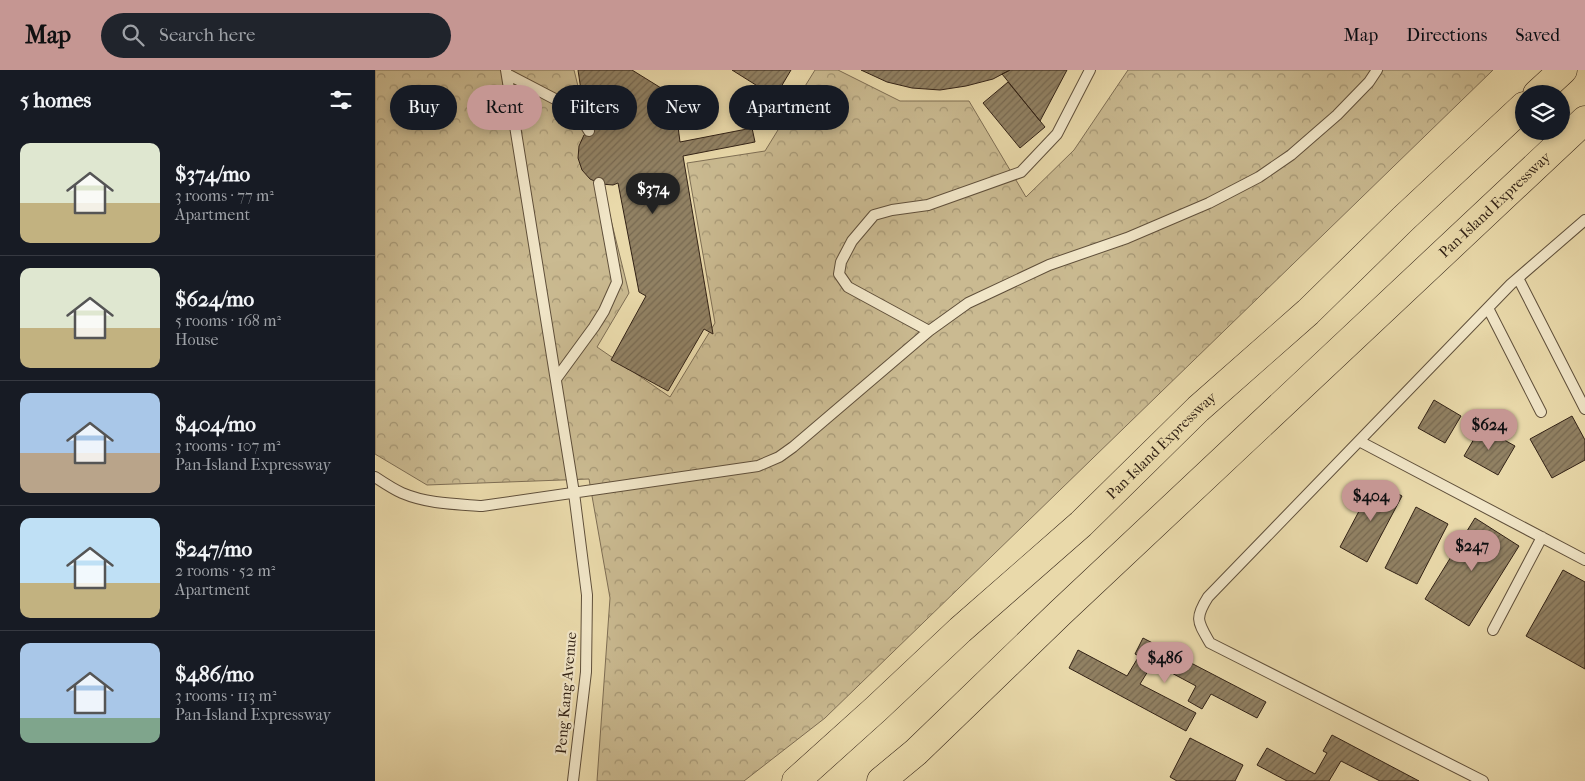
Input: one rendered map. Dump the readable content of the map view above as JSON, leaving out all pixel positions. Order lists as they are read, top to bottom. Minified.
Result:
{"streets":{"highway":["Pan-Island Expressway"],"lane":["Peng Kang Avenue"]},"page":{"header":"Map","search":"Search here","nav":["Map","Directions","Saved"],"heading":"5 homes","chip":["Buy","Rent","Filters","New","Apartment"],"list":[{"name":"$374/mo","note":"3 rooms · 77 m² · Apartment"},{"name":"$624/mo","note":"5 rooms · 168 m² · House"},{"name":"$404/mo","note":"3 rooms · 107 m² · Pan-Island Expressway"},{"name":"$247/mo","note":"2 rooms · 52 m² · Apartment"},{"name":"$486/mo","note":"3 rooms · 113 m² · Pan-Island Expressway"}],"price":["$374","$624","$404","$247","$486"]}}
